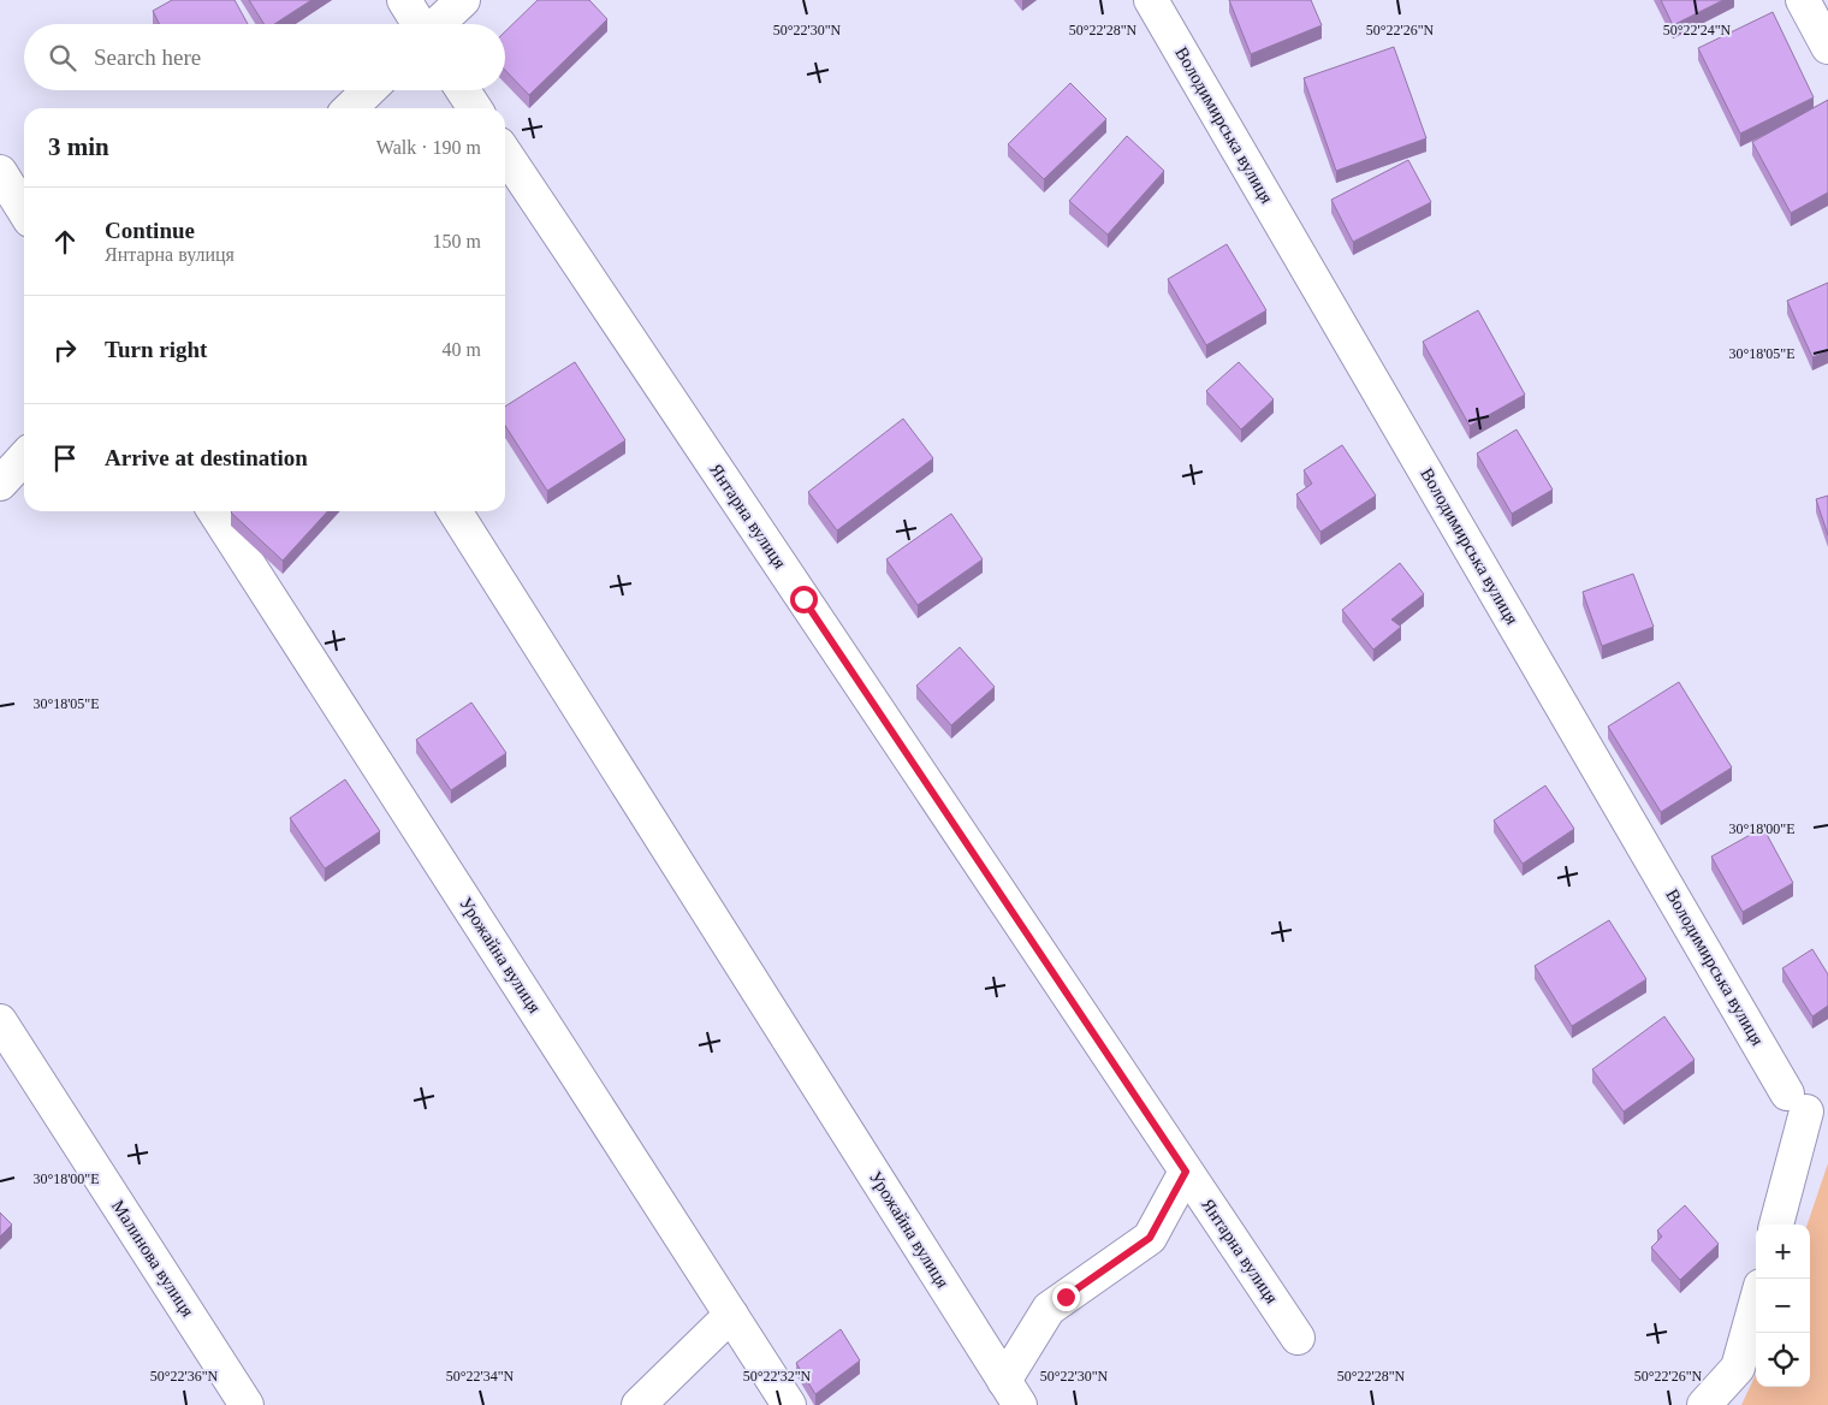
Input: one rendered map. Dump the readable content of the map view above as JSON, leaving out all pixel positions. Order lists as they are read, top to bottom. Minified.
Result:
{"streets":{"street":["Володимирська вулиця","Янтарна вулиця","Урожайна вулиця","Малинова вулиця"]},"page":{"search":"Search here","heading":["3 min","Walk · 190 m"],"list":[["Continue","Янтарна вулиця","150 m"],["Turn right","40 m"],"Arrive at destination"],"map_buttons":["+","−"]},"coordinates":["50°22'30\"N","50°22'28\"N","50°22'24\"N","50°22'26\"N","30°18'05\"E","30°18'00\"E","50°22'36\"N","50°22'34\"N","50°22'32\"N"]}
